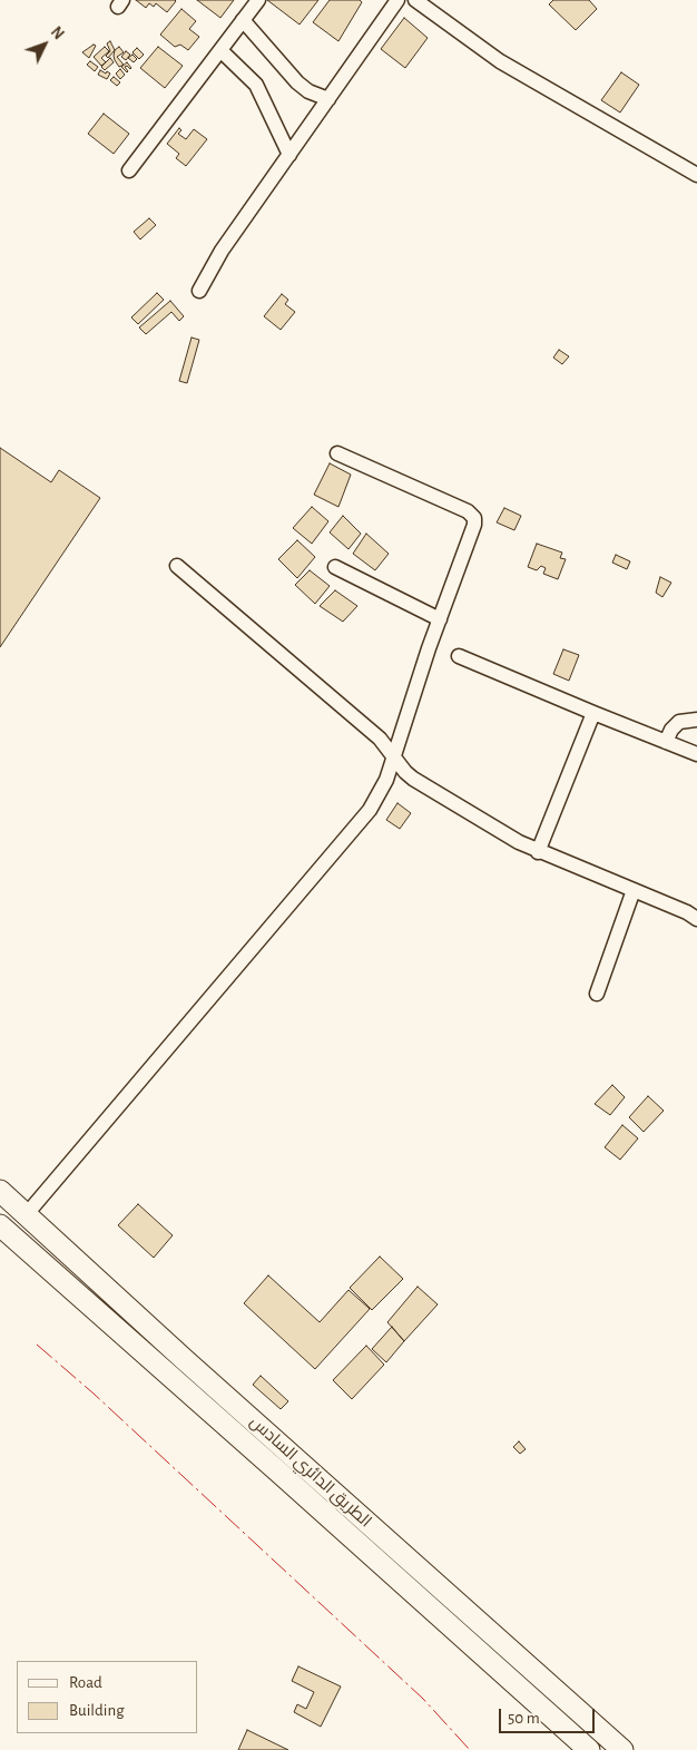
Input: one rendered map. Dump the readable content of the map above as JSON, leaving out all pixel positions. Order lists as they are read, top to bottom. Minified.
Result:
{"streets":{"highway":["الطريق الدائري السادس"]},"legend":["Road","Building"],"scale_bar":"50 m","north":"top right"}
